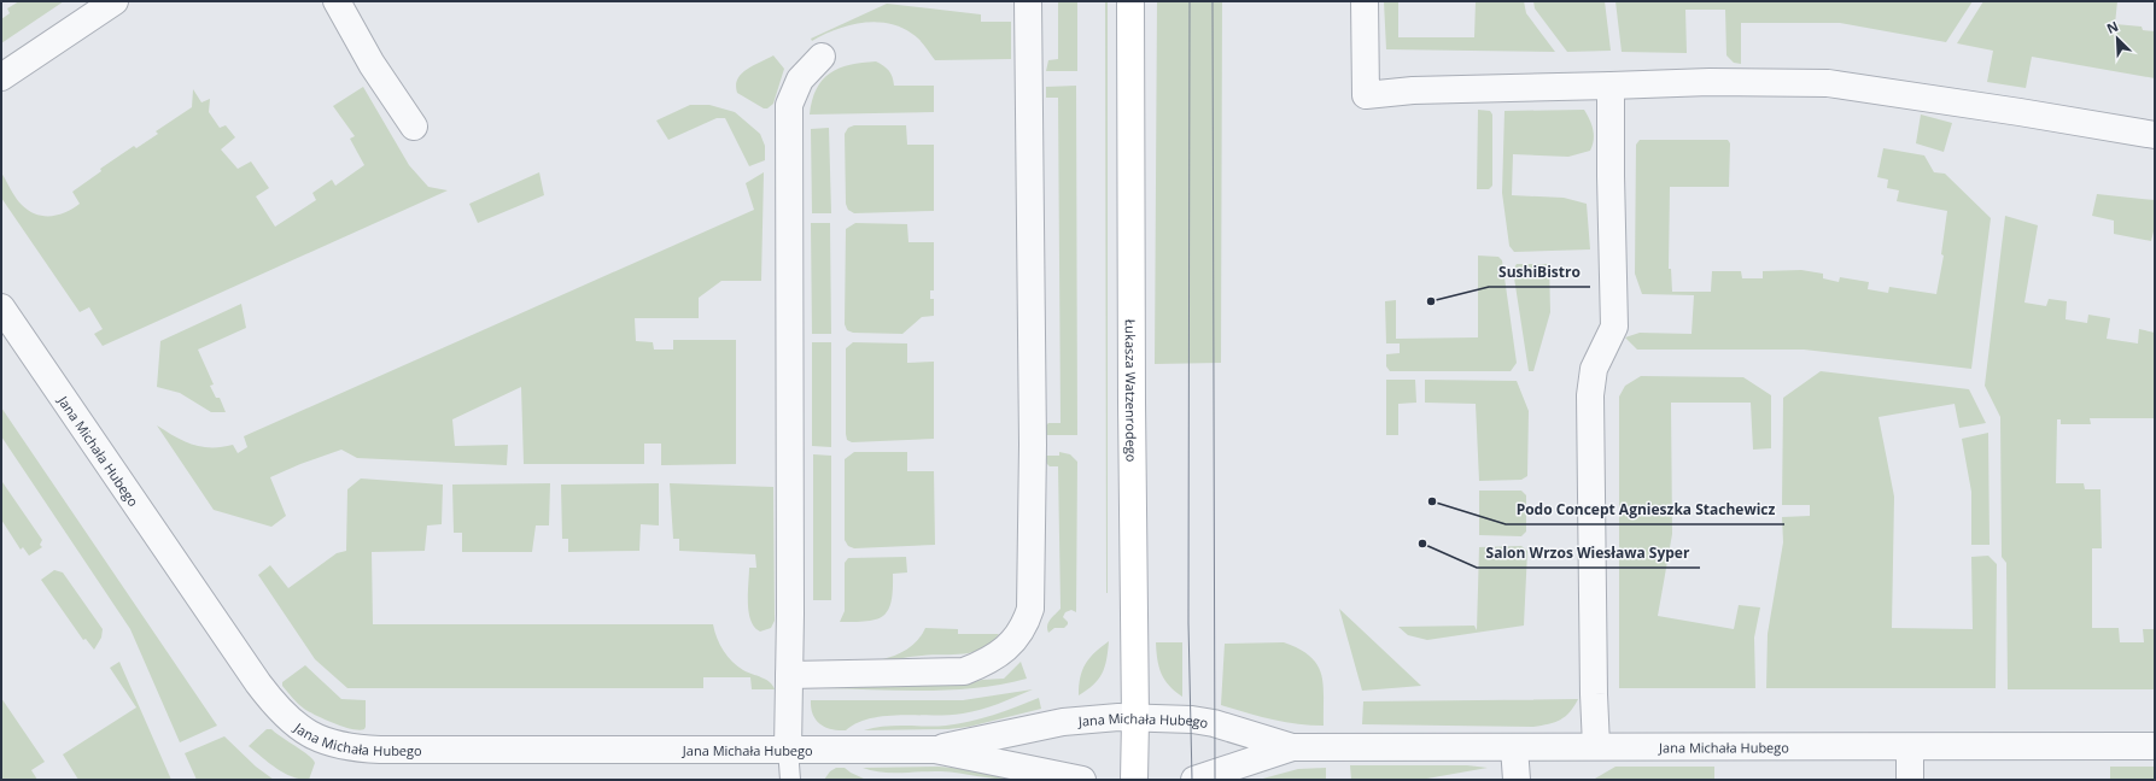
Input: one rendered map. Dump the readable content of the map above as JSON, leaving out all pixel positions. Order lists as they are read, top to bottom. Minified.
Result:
{"streets":{"street":["Łukasza Watzenrodego","Jana Michała Hubego"]},"crossings":[["Łukasza Watzenrodego","Jana Michała Hubego"]],"places":["SushiBistro","Podo Concept Agnieszka Stachewicz","Salon Wrzos Wiesława Syper"],"north":"top left"}
